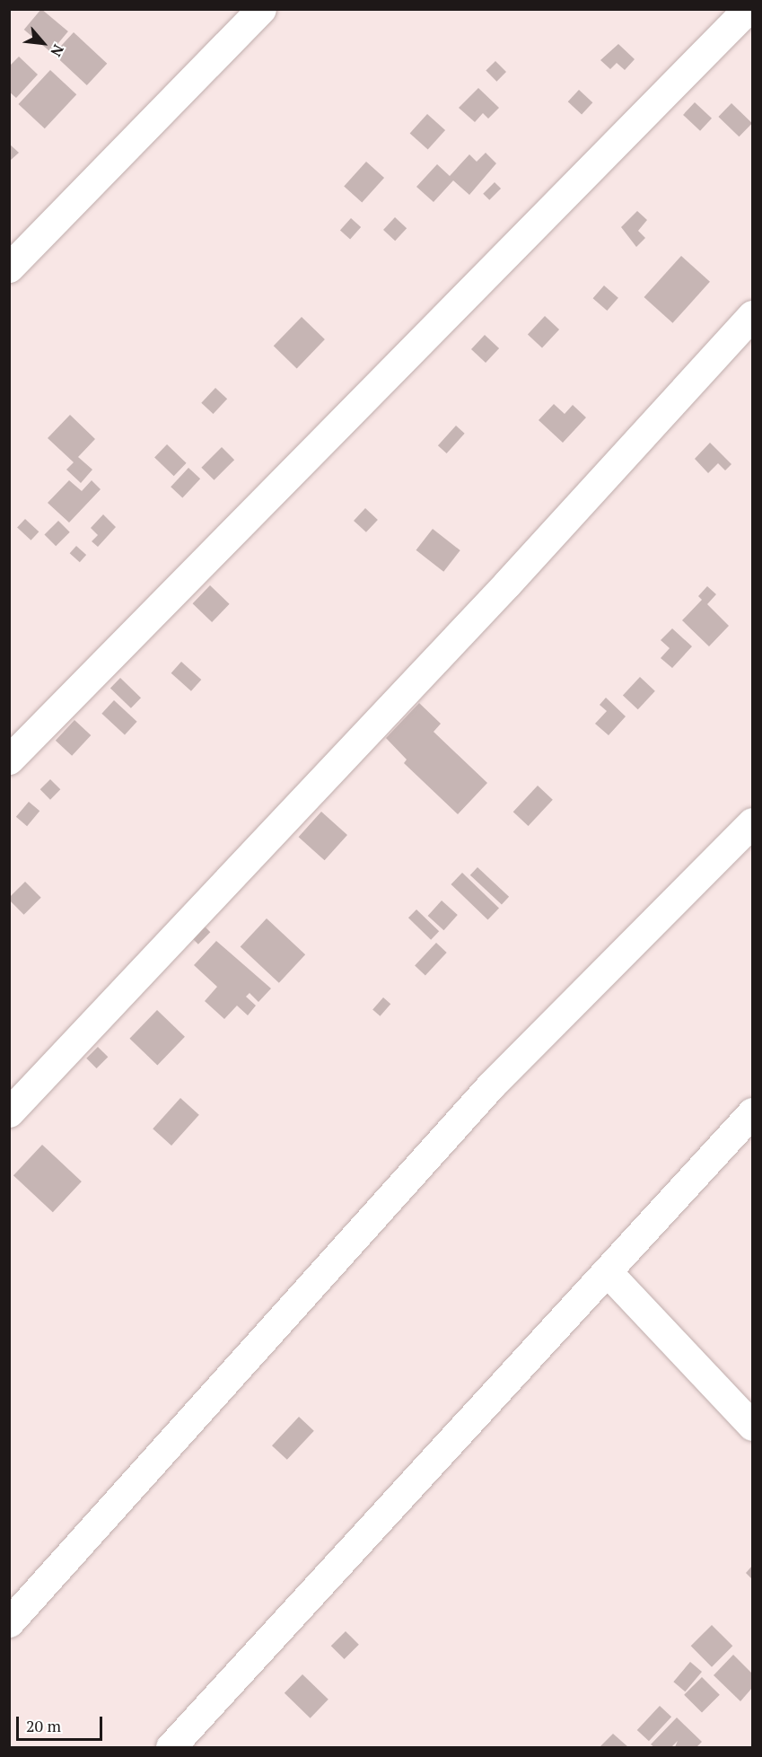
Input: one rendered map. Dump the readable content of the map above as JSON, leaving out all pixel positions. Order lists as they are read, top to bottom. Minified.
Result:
{"scale_bar":"20 m","north":"bottom right"}
